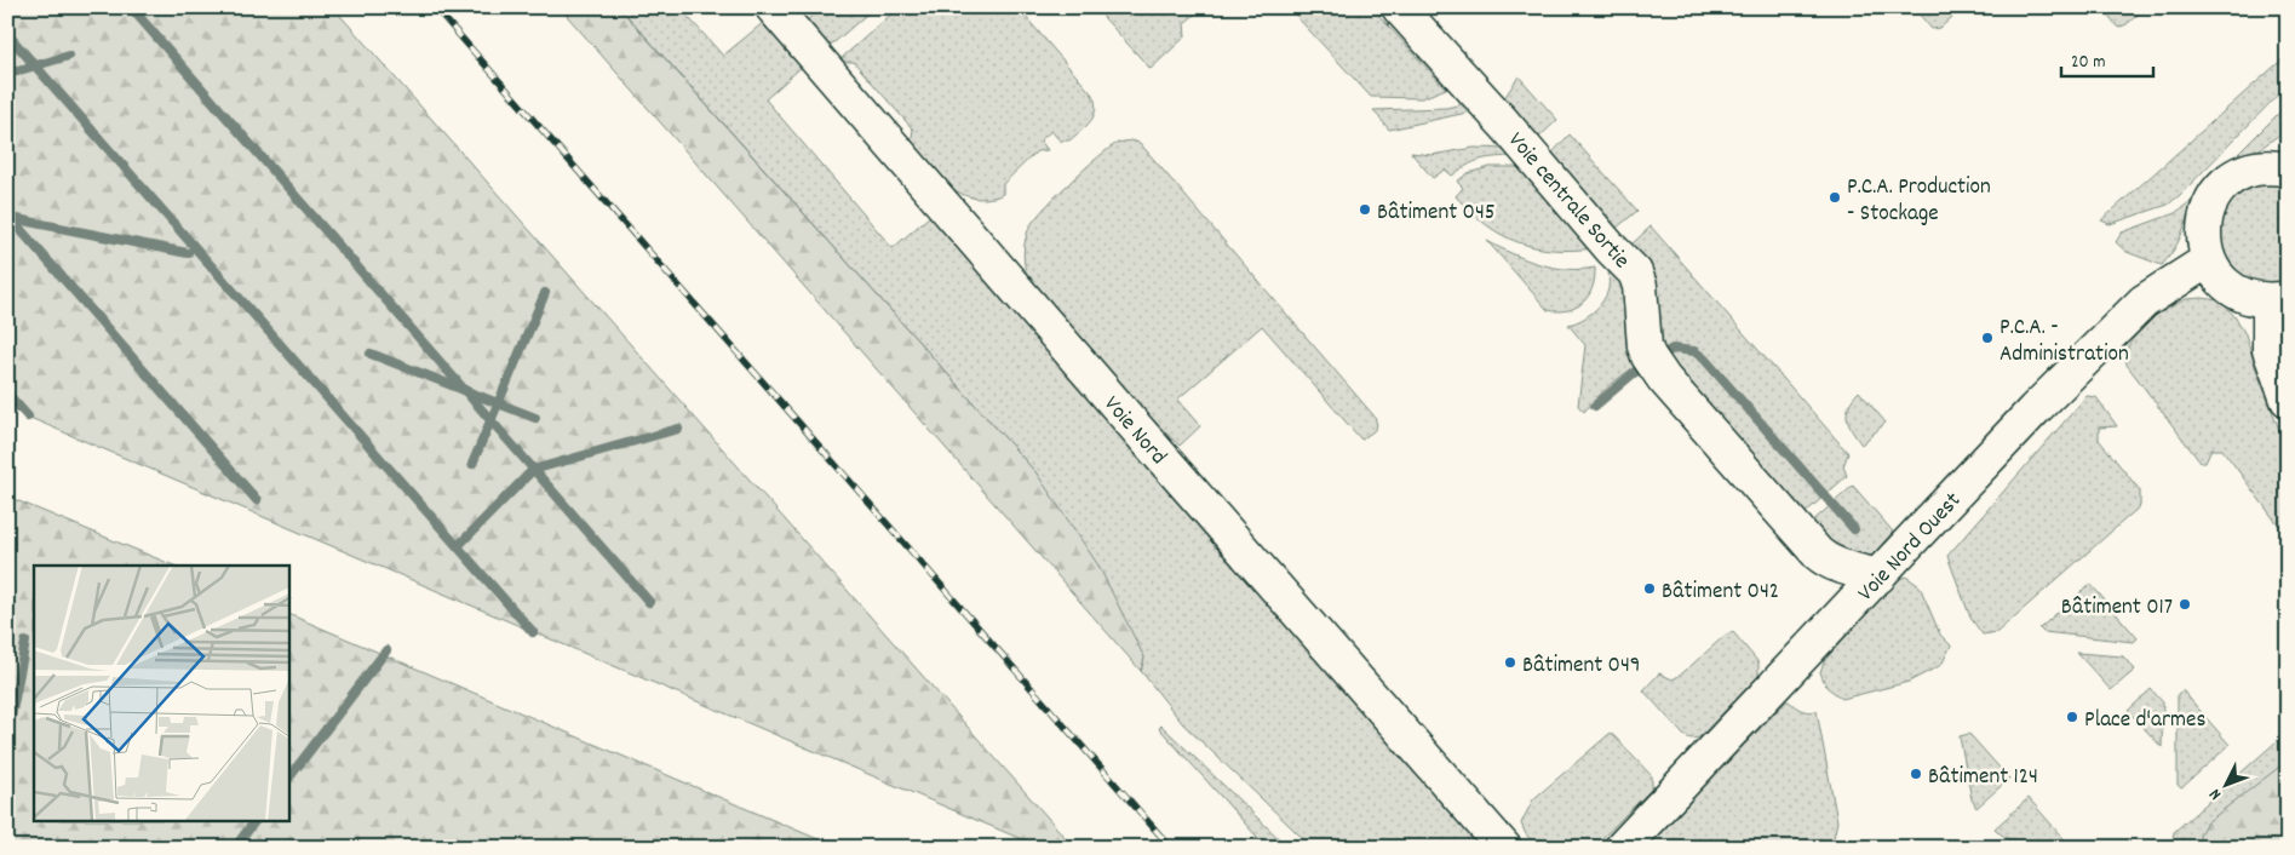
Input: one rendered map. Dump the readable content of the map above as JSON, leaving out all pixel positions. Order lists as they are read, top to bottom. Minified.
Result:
{"streets":{"street":["Voie centrale Sortie","Voie Nord","Voie Nord Ouest"]},"crossings":[["Voie centrale Sortie","Voie Nord Ouest"]],"places":["P.C.A. Production - Stockage","Bâtiment 045","P.C.A. - Administration","Bâtiment 042","Bâtiment 017","Bâtiment 049","Place d'armes","Bâtiment 124"],"scale_bar":"20 m","north":"bottom left"}
